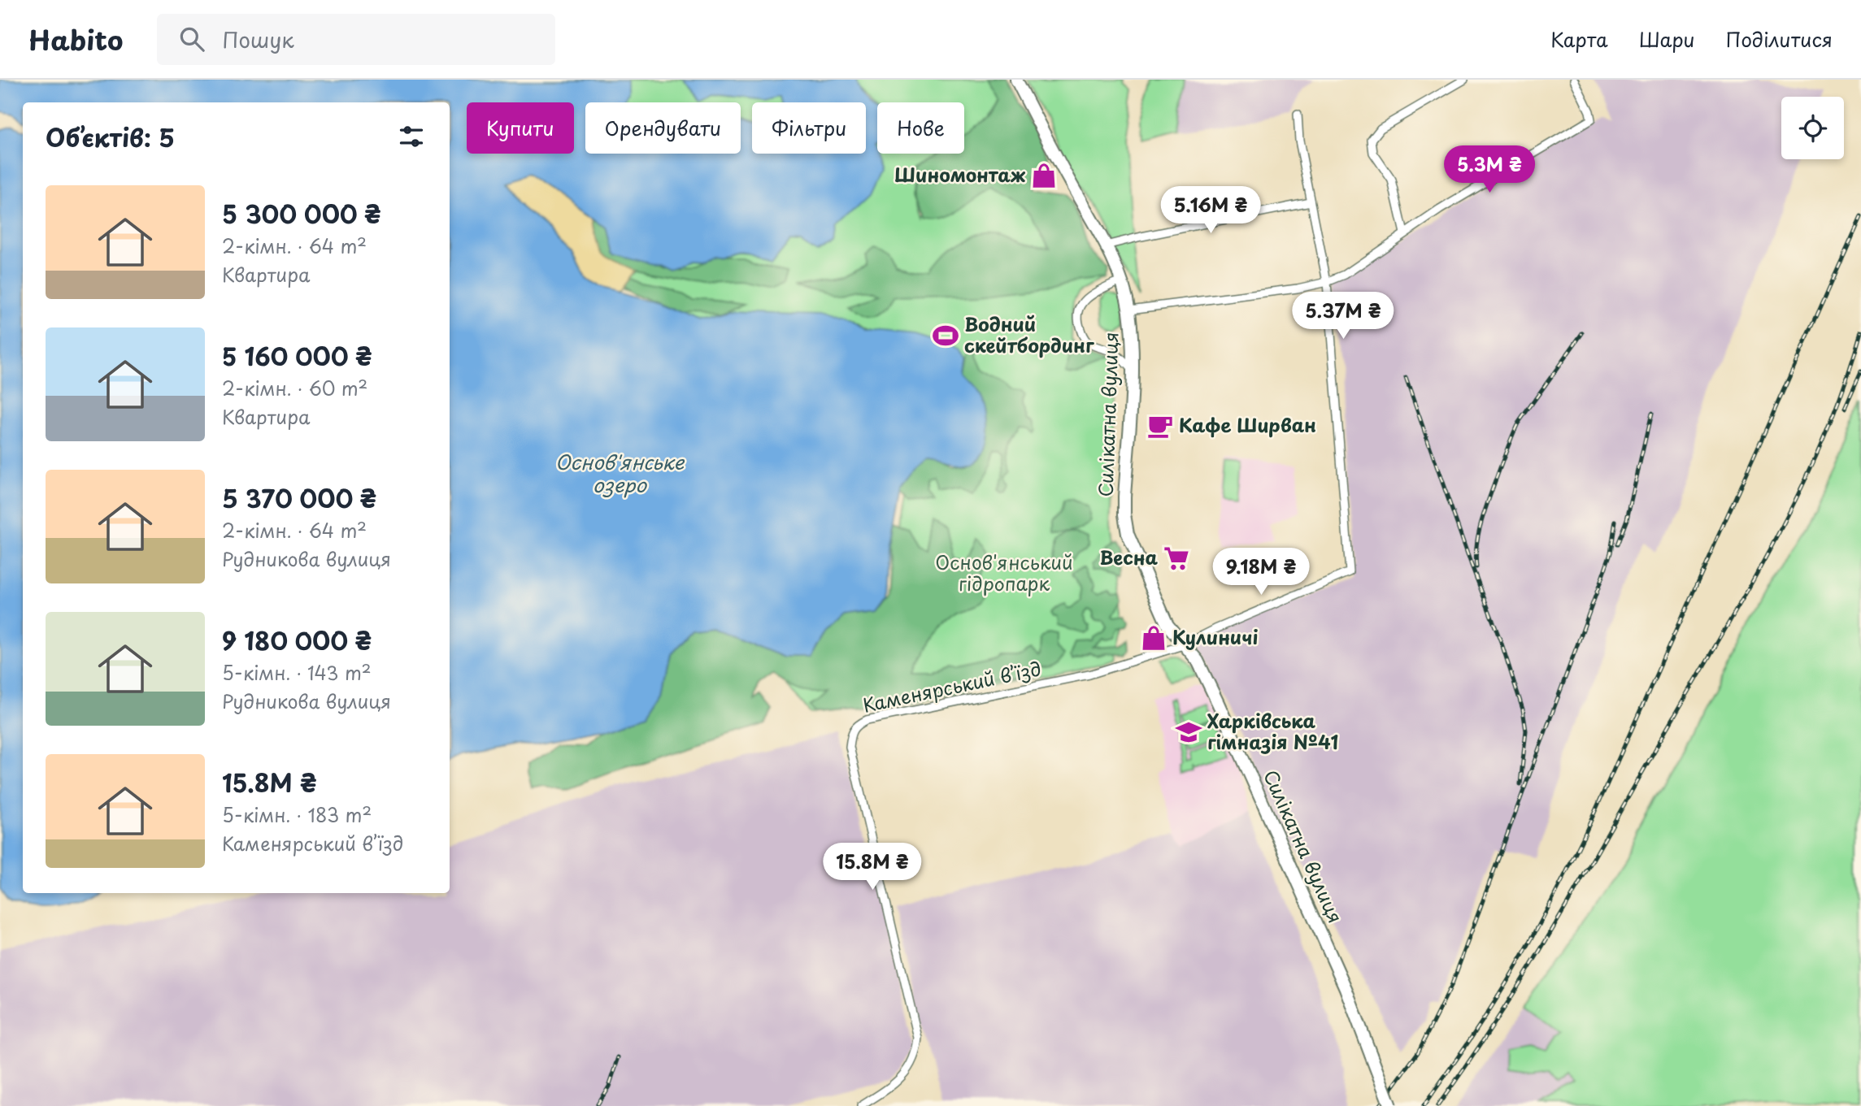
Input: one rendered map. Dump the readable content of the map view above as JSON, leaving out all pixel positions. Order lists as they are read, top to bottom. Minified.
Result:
{"streets":{"main road":["Силікатна вулиця"],"street":["Каменярський в’їзд"]},"crossings":[["Силікатна вулиця","Каменярський в’їзд"]],"water":["Основ'янське озеро"],"parks":["Основ'янський гідропарк"],"places":{"shop":["Шиномонтаж","Кулиничі"],"sports":["Водний скейтбординг"],"cafe":["Кафе Ширван"],"supermarket":["Весна"],"school or university":["Харківська гімназія №41"]},"page":{"header":"Habito","search":"Пошук","nav":["Карта","Шари","Поділитися"],"chip":["Купити","Орендувати","Фільтри","Нове"],"heading":"Об’єктів: 5","price":["5.3M ₴","5.16M ₴","5.37M ₴","9.18M ₴","15.8M ₴"],"list":[{"name":"5 300 000 ₴","note":"2-кімн. · 64 m² · Квартира"},{"name":"5 160 000 ₴","note":"2-кімн. · 60 m² · Квартира"},{"name":"5 370 000 ₴","note":"2-кімн. · 64 m² · Рудникова вулиця"},{"name":"9 180 000 ₴","note":"5-кімн. · 143 m² · Рудникова вулиця"},{"name":"15.8M ₴","note":"5-кімн. · 183 m² · Каменярський в’їзд"}]}}
